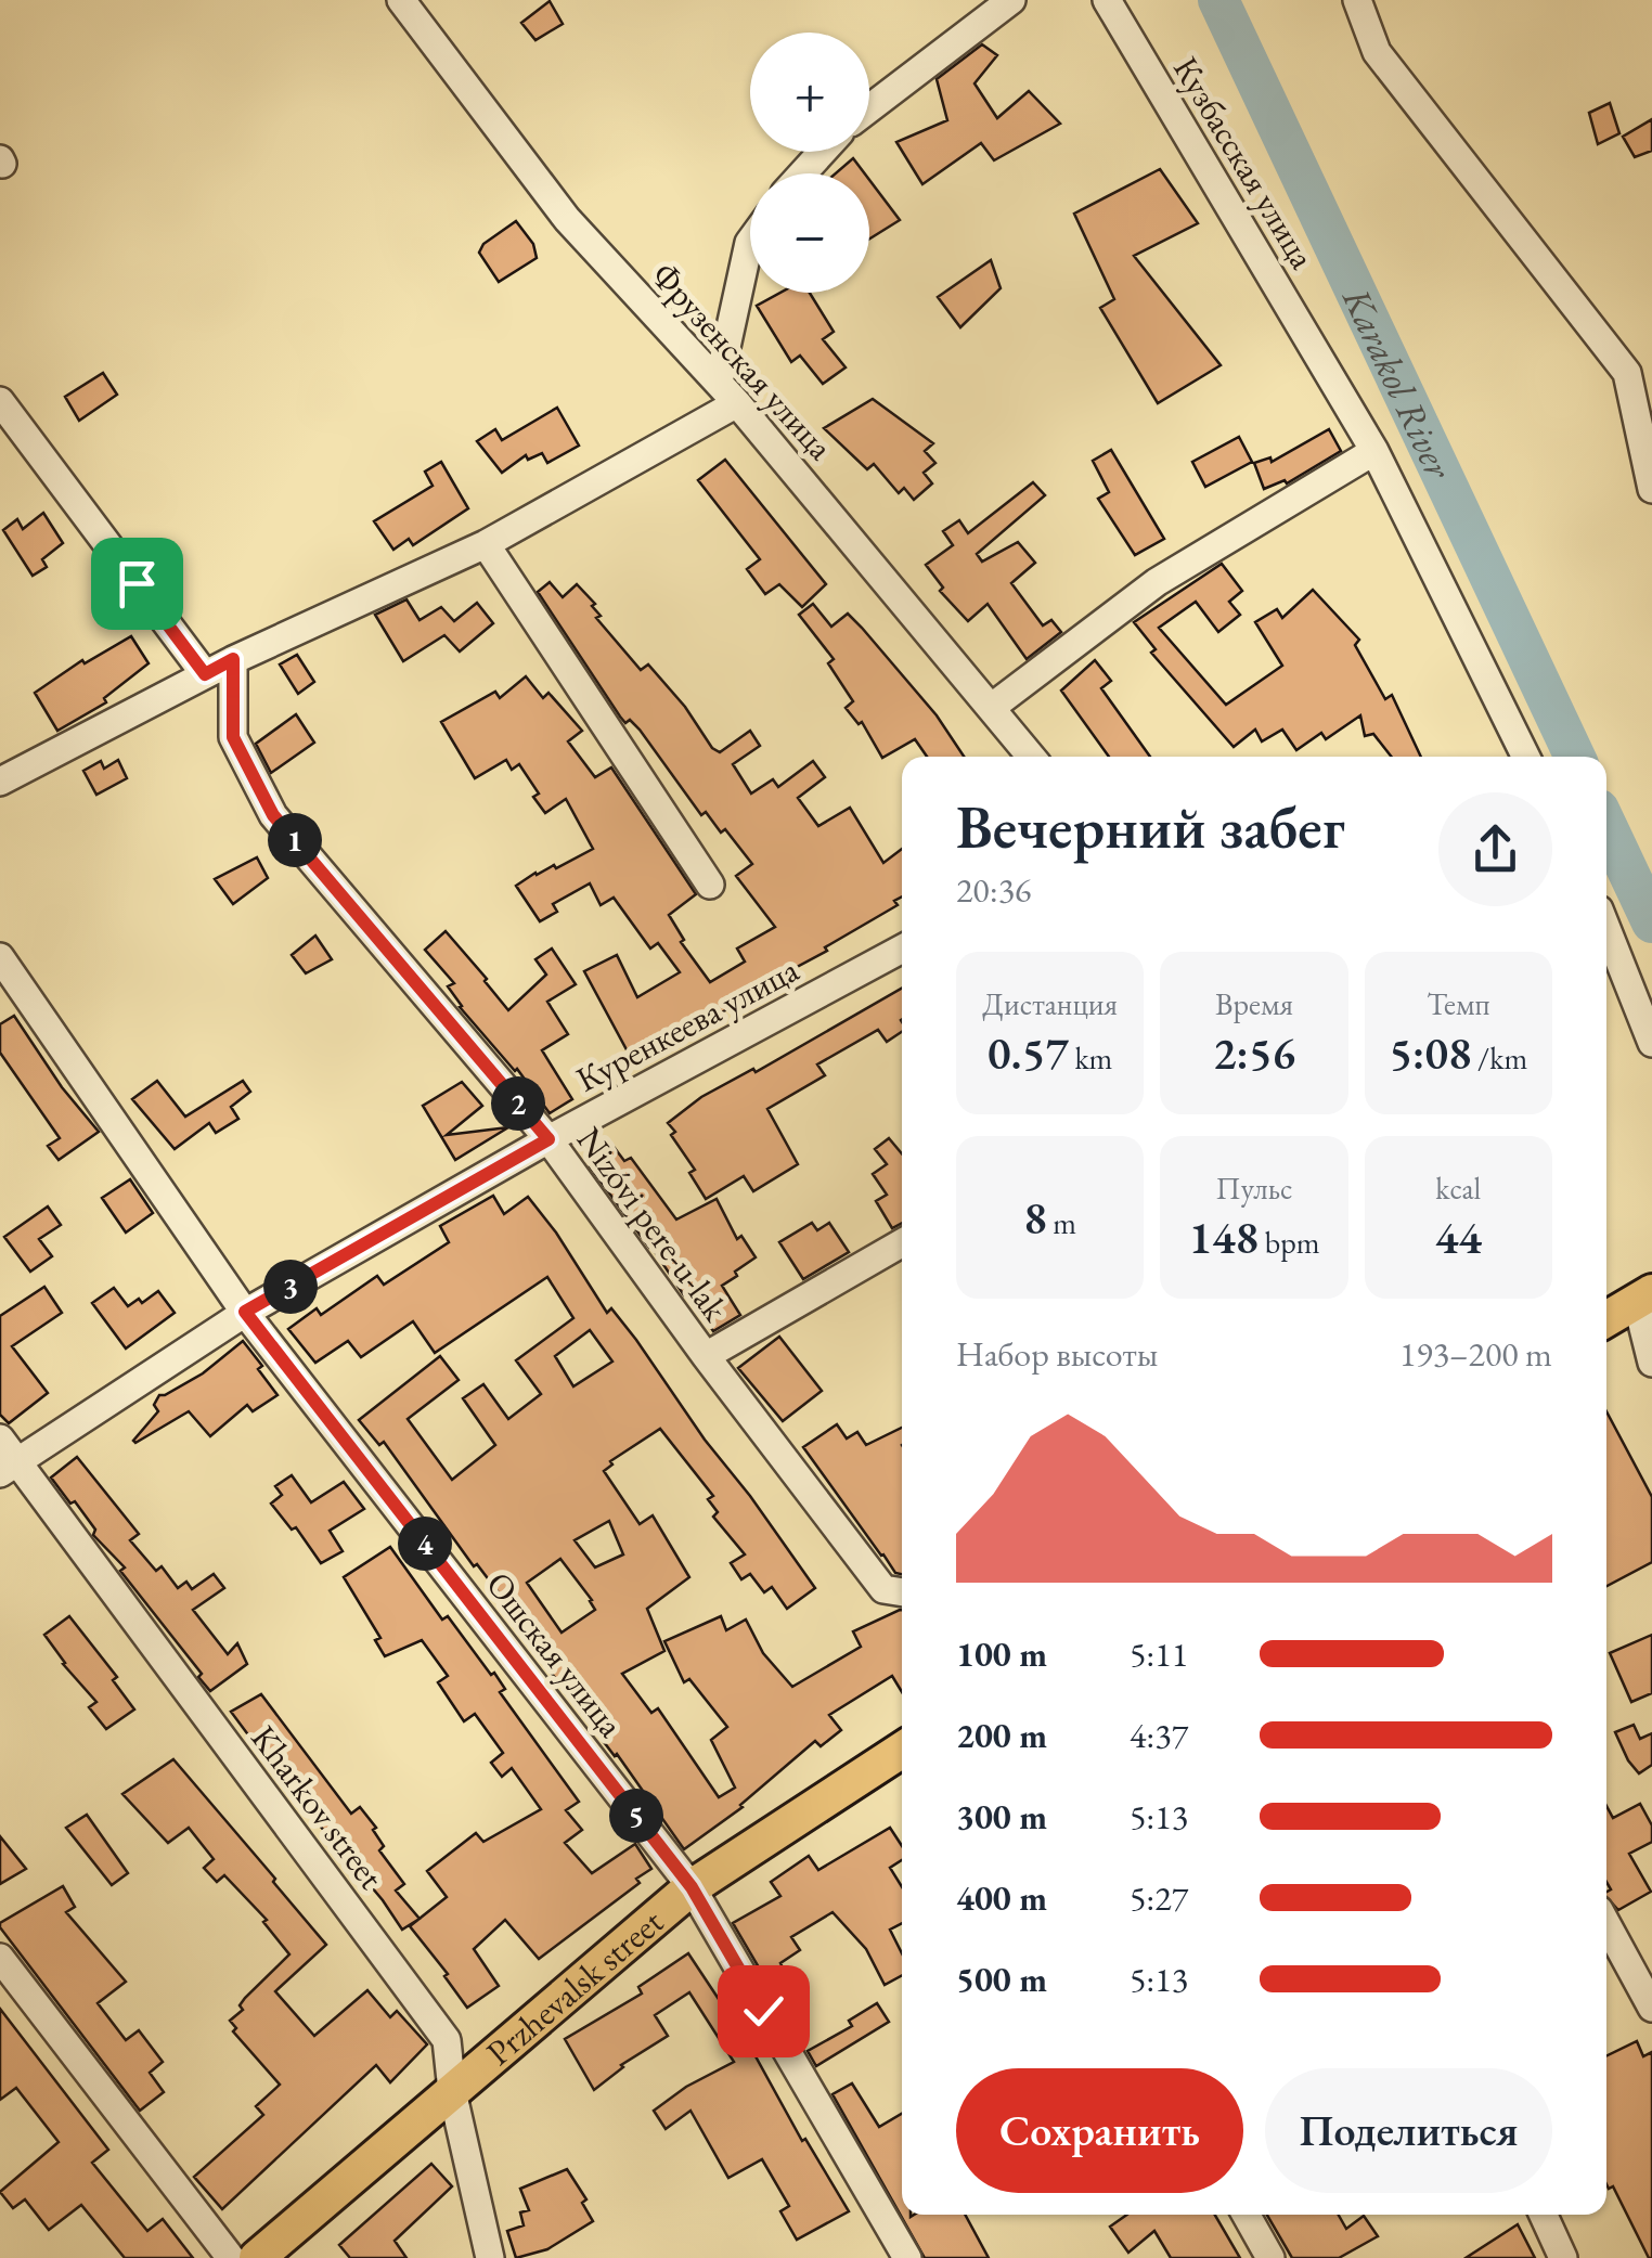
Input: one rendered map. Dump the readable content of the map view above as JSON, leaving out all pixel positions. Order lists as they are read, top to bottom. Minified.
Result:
{"streets":{"main road":["Przhevalsk street"],"street":["Кузбасская улица","Фрузенская улица","Куренкеева улица","Nizóvi pere-u-lak","Ошская улица","Kharkov street"]},"crossings":[["Куренкеева улица","Nizóvi pere-u-lak"],["Куренкеева улица","Ошская улица"],["Куренкеева улица","Kharkov street"],["Ошская улица","Przhevalsk street"],["Kharkov street","Przhevalsk street"]],"water":["Karakol River"],"page":{"map_buttons":["+","−"],"heading":["Вечерний забег","20:36"],"pins":["1","2","3","4","5"],"stats":[["Дистанция","0.57 km"],["Время","2:56"],["Темп","5:08 /km"],["8 m"],["Пульс","148 bpm"],["kcal","44"]],"chart":["Набор высоты","193–200 m"],"list":[{"name":"100 m","note":"5:11"},{"name":"200 m","note":"4:37"},{"name":"300 m","note":"5:13"},{"name":"400 m","note":"5:27"},{"name":"500 m","note":"5:13"}],"buttons":["Сохранить","Поделиться"]}}
